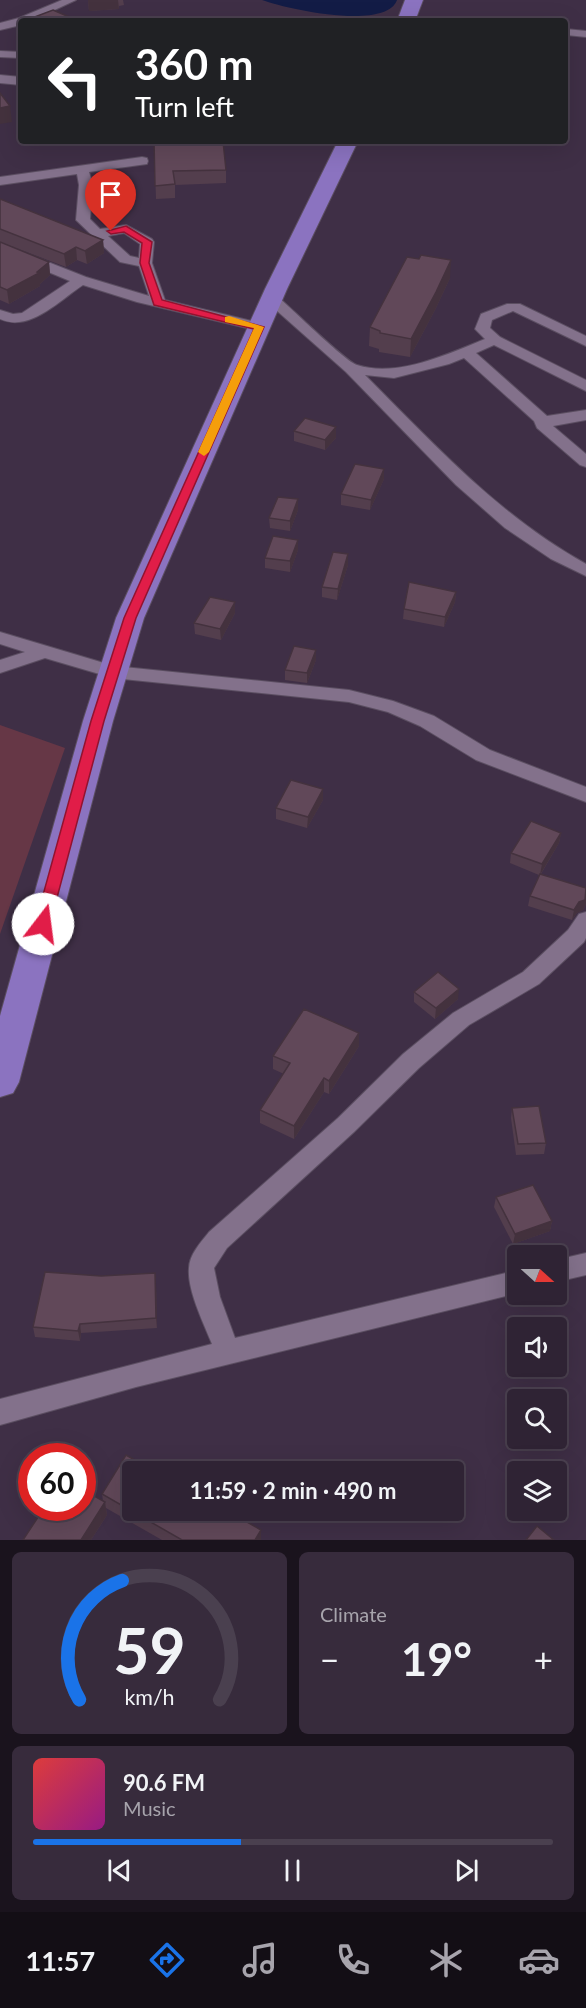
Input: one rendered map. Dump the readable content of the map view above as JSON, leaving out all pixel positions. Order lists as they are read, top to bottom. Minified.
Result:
{"north":"right","page":{"turn":["360 m","Turn left"],"limit":"60","trip":"11:59 · 2 min · 490 m","tile":"Climate","heat":["−","19°","+"],"song":["90.6 FM","Music"],"tabs":"11:57","gauge":["59","km/h"]}}
